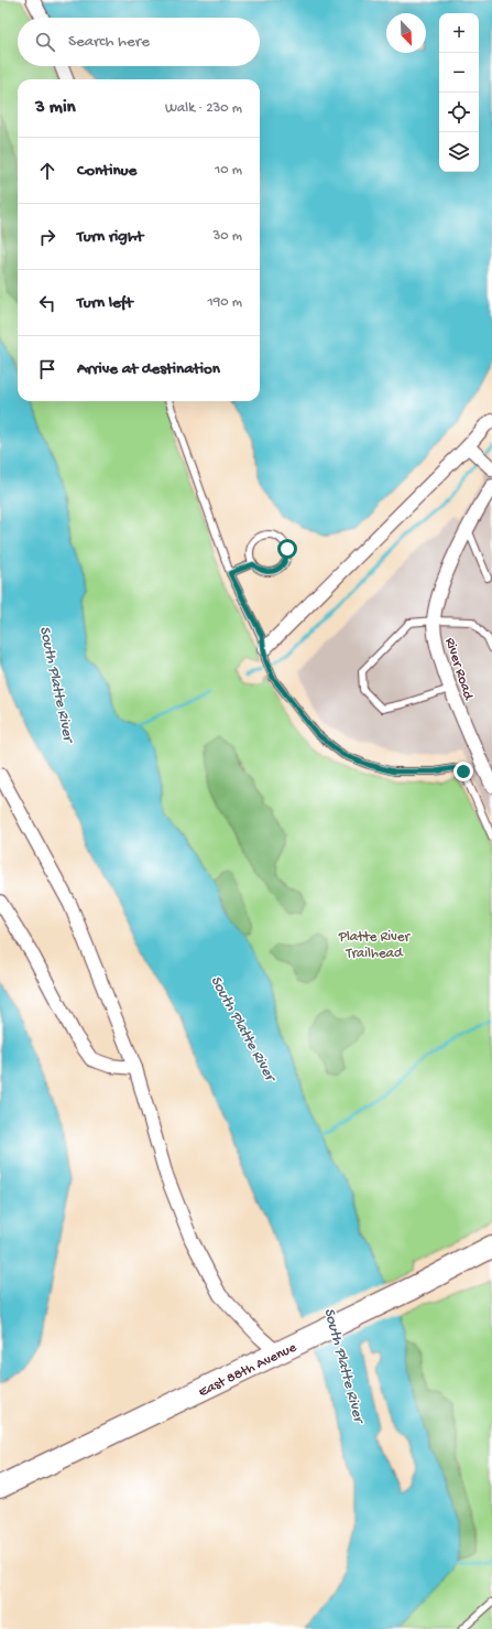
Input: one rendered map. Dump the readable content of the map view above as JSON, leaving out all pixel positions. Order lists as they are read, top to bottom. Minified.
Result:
{"streets":{"main road":["East 88th Avenue"],"street":["River Road"]},"water":["South Platte River"],"parks":["Platte River Trailhead"],"north":"bottom right","page":{"map_buttons":["+","−"],"search":"Search here","heading":["3 min","Walk · 230 m"],"list":[["Continue","10 m"],["Turn right","30 m"],["Turn left","190 m"],"Arrive at destination"]}}
